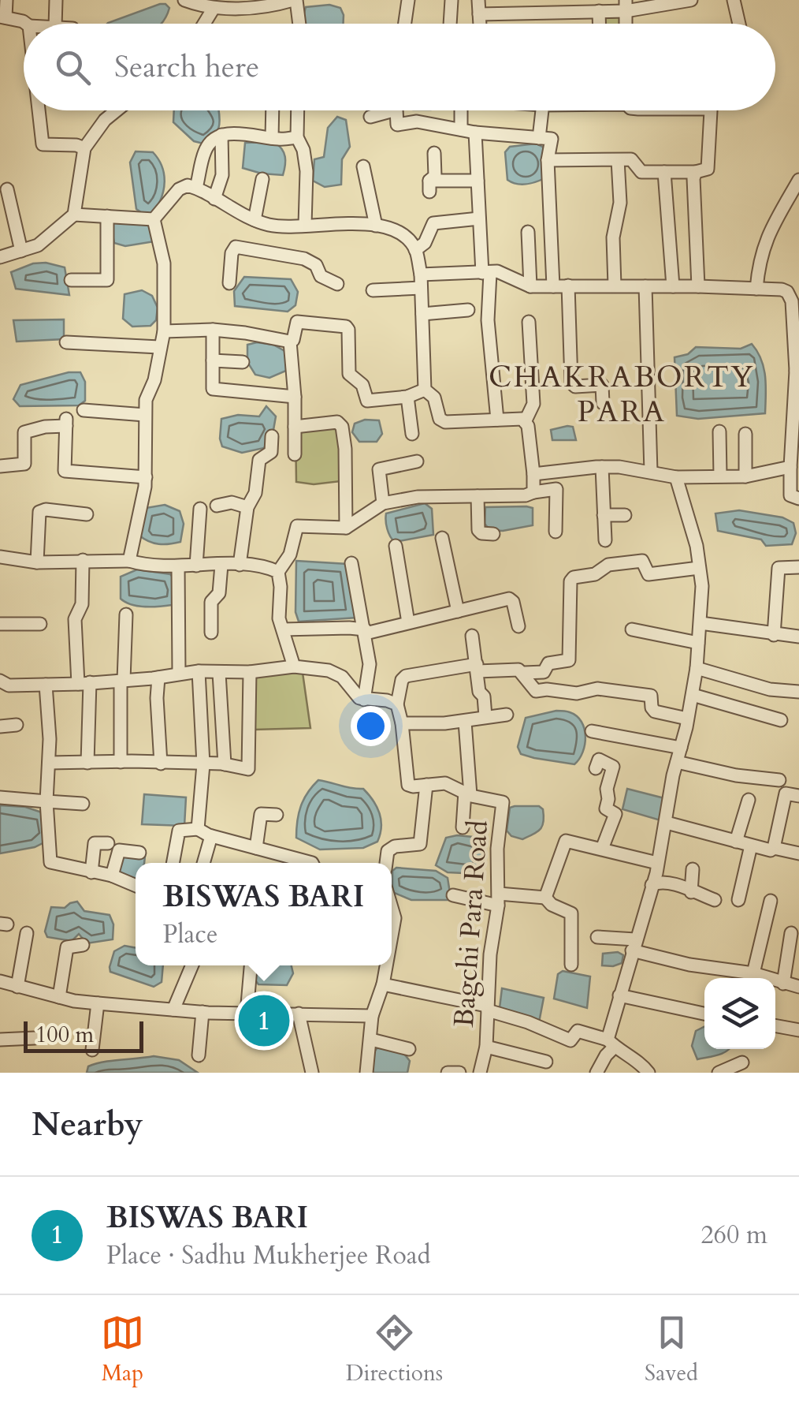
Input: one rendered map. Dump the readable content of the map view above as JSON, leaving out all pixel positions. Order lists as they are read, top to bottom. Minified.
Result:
{"streets":{"street":["Bagchi Para Road"]},"districts":["CHAKRABORTY PARA"],"scale_bar":"100 m","page":{"search":"Search here","popup":["BISWAS BARI","Place"],"pins":"1","scale":"100 m","heading":"Nearby","list":[{"mark":"1","name":"BISWAS BARI","note":"Place · Sadhu Mukherjee Road","value":"260 m"}],"nav":["Map","Directions","Saved"]}}
